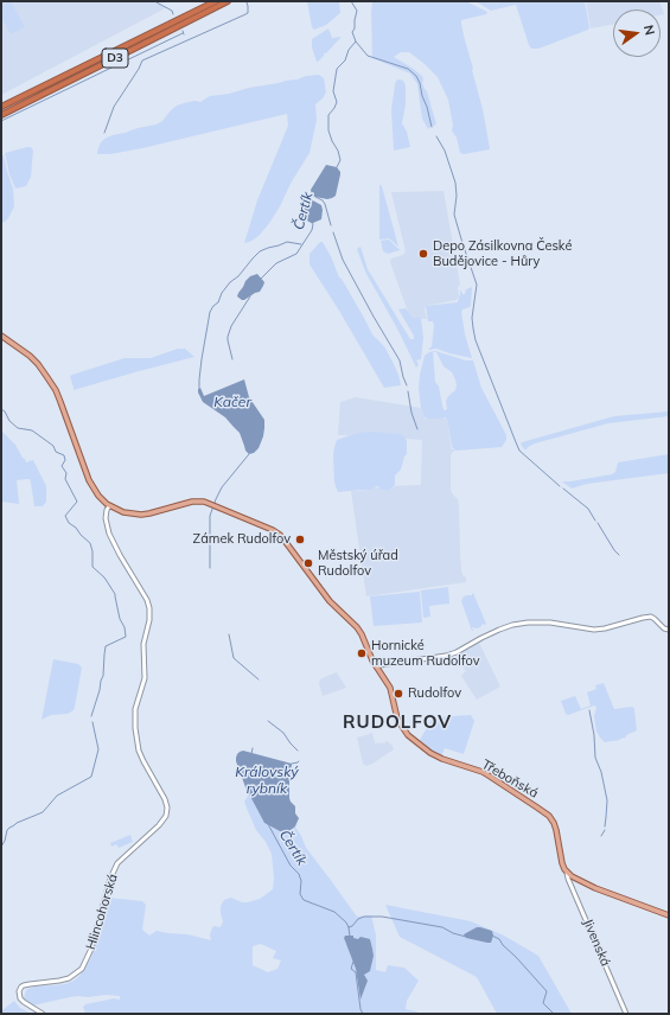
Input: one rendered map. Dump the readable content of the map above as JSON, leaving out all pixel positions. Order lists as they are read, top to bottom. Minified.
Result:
{"streets":{"highway":["D3"],"main road":["Třeboňská"],"street":["Hlincohorská","Jivenská"]},"crossings":[["Třeboňská","Hlincohorská"],["Třeboňská","Jivenská"]],"districts":["RUDOLFOV"],"water":["Čertík","Kačer","Královský rybník"],"places":["Depo Zásilkovna České Budějovice - Hůry","Zámek Rudolfov","Městský úřad Rudolfov","Hornické muzeum Rudolfov","Rudolfov"],"north":"right"}
